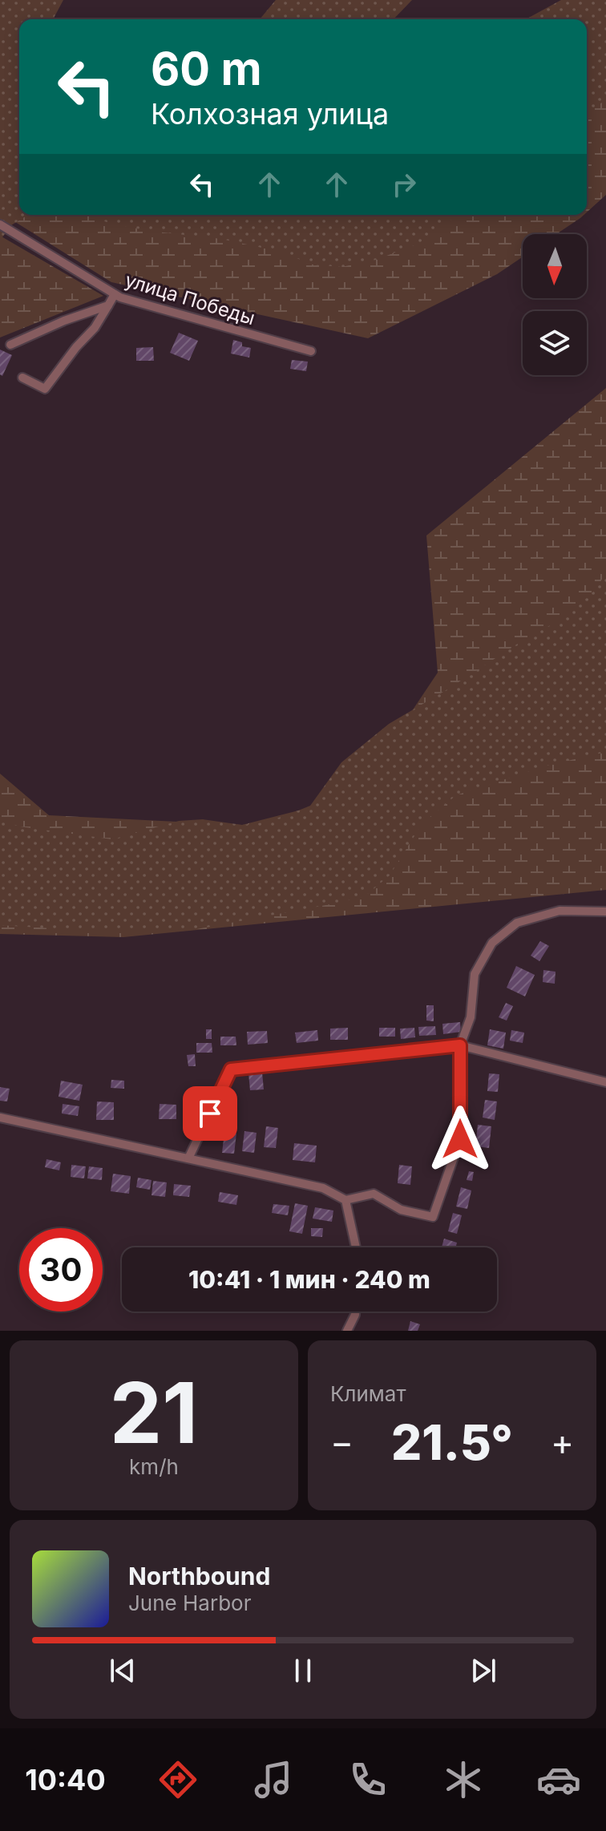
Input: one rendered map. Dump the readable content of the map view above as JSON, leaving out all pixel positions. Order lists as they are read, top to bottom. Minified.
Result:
{"streets":{"street":["улица Победы"]},"north":"bottom","page":{"turn":["60 m","Колхозная улица"],"limit":"30","trip":"10:41 · 1 мин · 240 m","tile":[["21","km/h"],"Климат"],"heat":["−","21.5°","+"],"song":["Northbound","June Harbor"],"tabs":"10:40"}}
